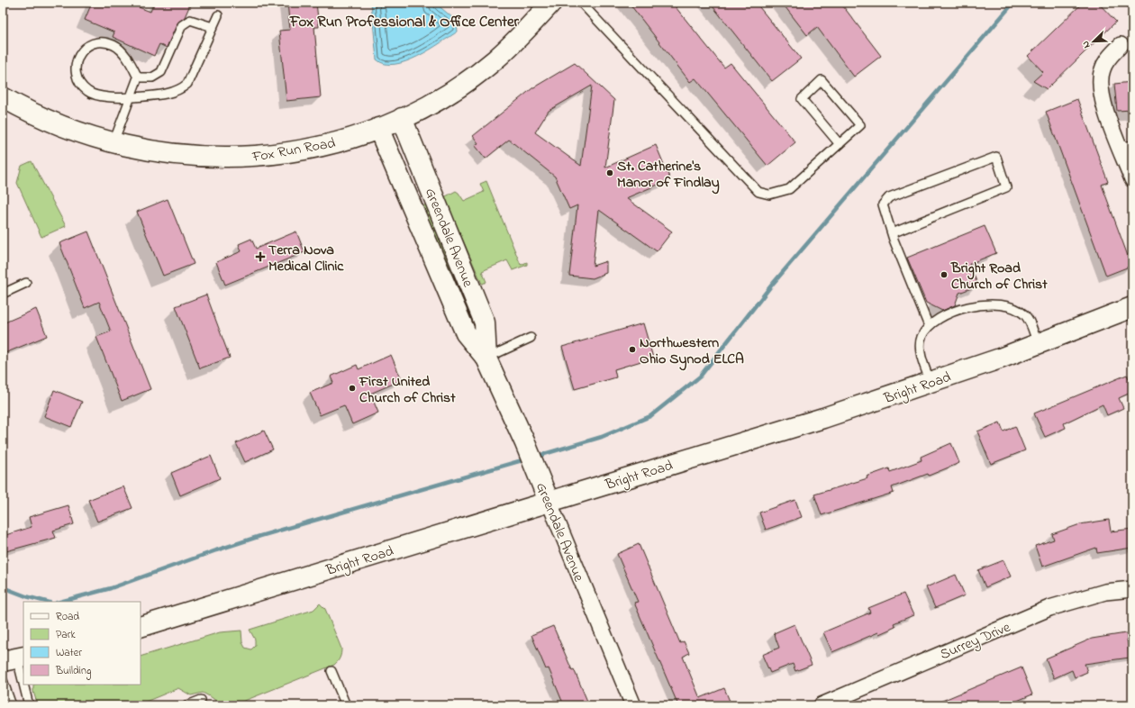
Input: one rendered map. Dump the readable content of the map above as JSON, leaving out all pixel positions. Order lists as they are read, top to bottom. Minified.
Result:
{"streets":{"street":["Fox Run Road","Greendale Avenue","Bright Road","Surrey Drive"]},"crossings":[["Fox Run Road","Greendale Avenue"],["Greendale Avenue","Bright Road"]],"districts":["Fox Run Professional & Office Center"],"places":{"other":["St. Catherine's Manor of Findlay","Bright Road Church of Christ","Northwestern Ohio Synod ELCA","First United Church of Christ"],"health":["Terra Nova Medical Clinic"]},"legend":["Road","Park","Water","Building"],"north":"bottom left"}
